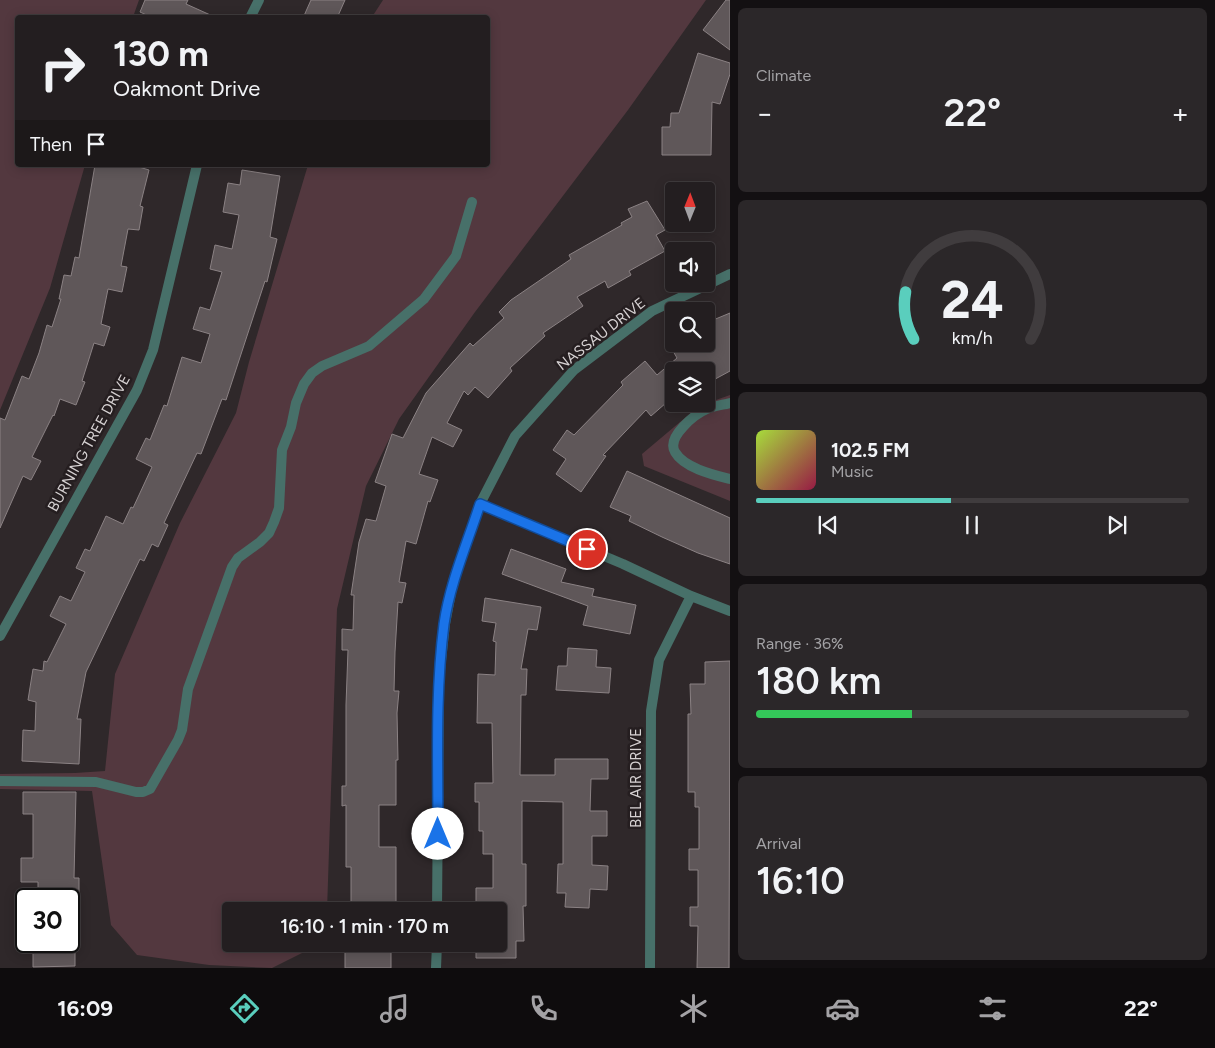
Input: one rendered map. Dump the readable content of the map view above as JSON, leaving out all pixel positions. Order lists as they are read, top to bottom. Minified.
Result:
{"streets":{"street":["NASSAU DRIVE","BURNING TREE DRIVE","BEL AIR DRIVE"]},"north":"top","page":{"tile":["Climate",["Range · 36%","180 km"],["Arrival","16:10"]],"turn":["130 m","Oakmont Drive"],"heat":["−","22°","+"],"then":"Then","song":["102.5 FM","Music"],"limit":"30","trip":"16:10 · 1 min · 170 m","tabs":["16:09","22°"],"gauge":["24","km/h"]}}
